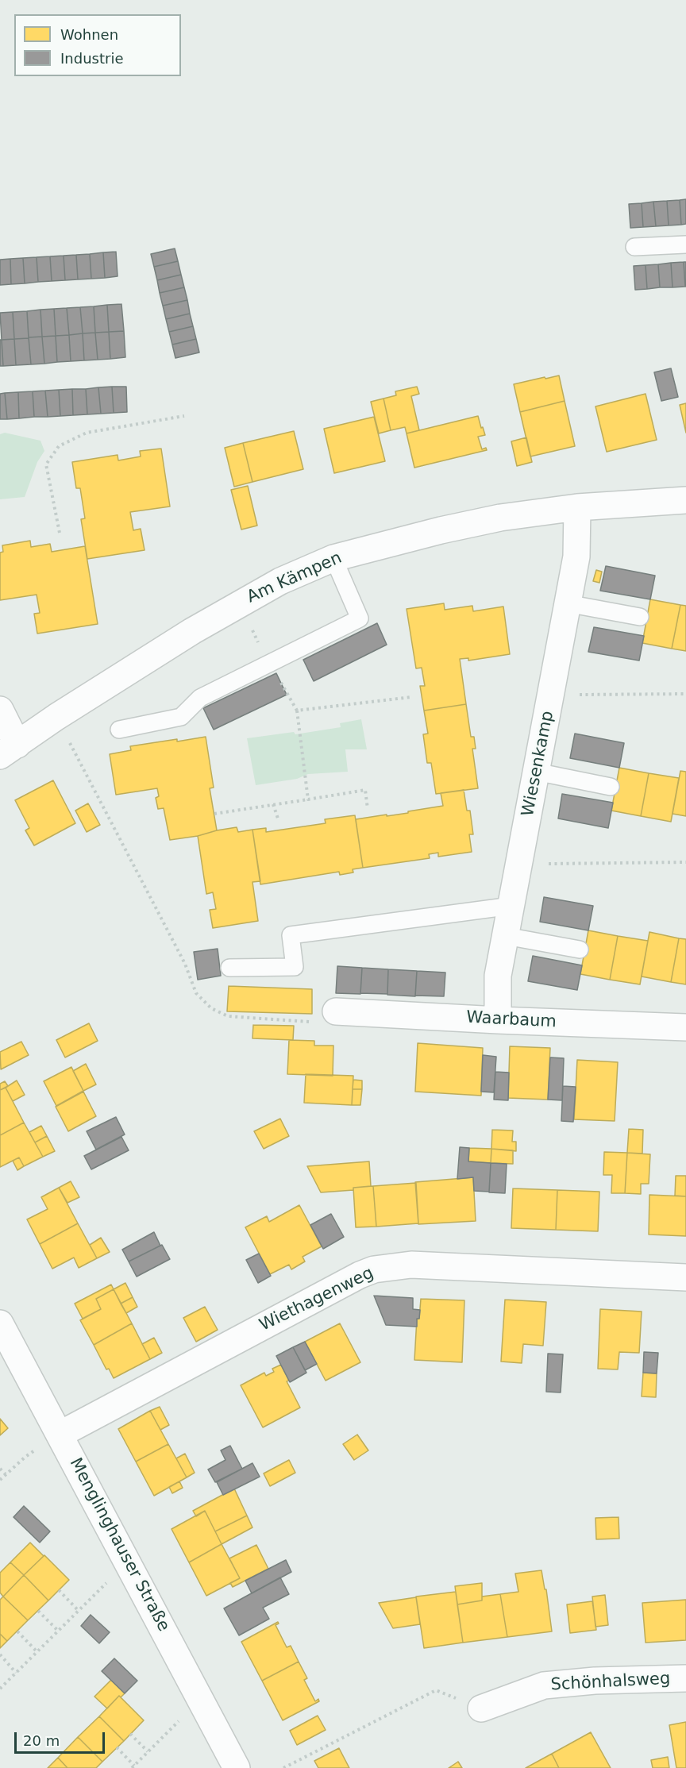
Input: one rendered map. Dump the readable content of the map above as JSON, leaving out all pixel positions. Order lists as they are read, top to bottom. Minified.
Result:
{"streets":{"street":["Am Kämpen","Wiesenkamp","Waarbaum","Wiethagenweg","Menglinghauser Straße","Schönhalsweg"]},"crossings":[["Am Kämpen","Wiesenkamp"],["Wiesenkamp","Waarbaum"],["Wiethagenweg","Menglinghauser Straße"]],"legend":["Wohnen","Industrie"],"scale_bar":"20 m"}
